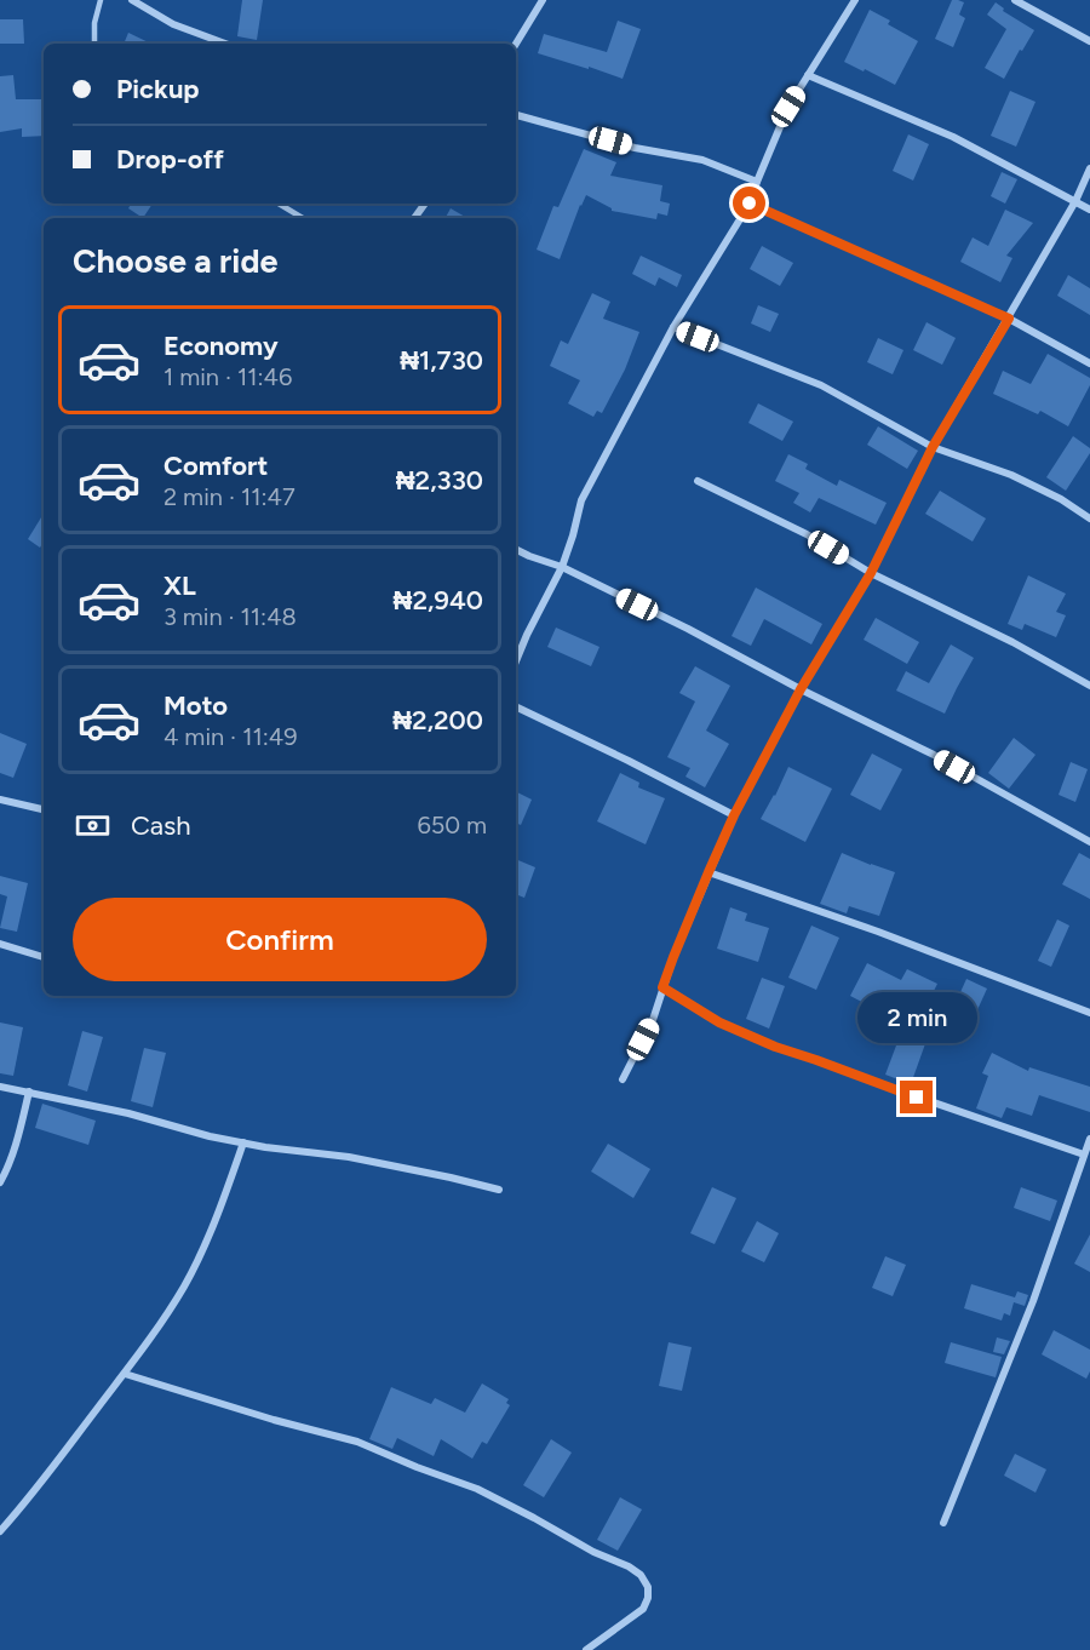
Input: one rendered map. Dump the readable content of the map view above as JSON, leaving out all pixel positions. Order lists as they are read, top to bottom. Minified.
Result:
{"page":{"banner":["Pickup","Drop-off"],"heading":"Choose a ride","list":[{"name":"Economy","note":"1 min · 11:46","value":"₦1,730"},{"name":"Comfort","note":"2 min · 11:47","value":"₦2,330"},{"name":"XL","note":"3 min · 11:48","value":"₦2,940"},{"name":"Moto","note":"4 min · 11:49","value":"₦2,200"}],"pay":["Cash","650 m"],"buttons":"Confirm","bubble":"2 min"}}
